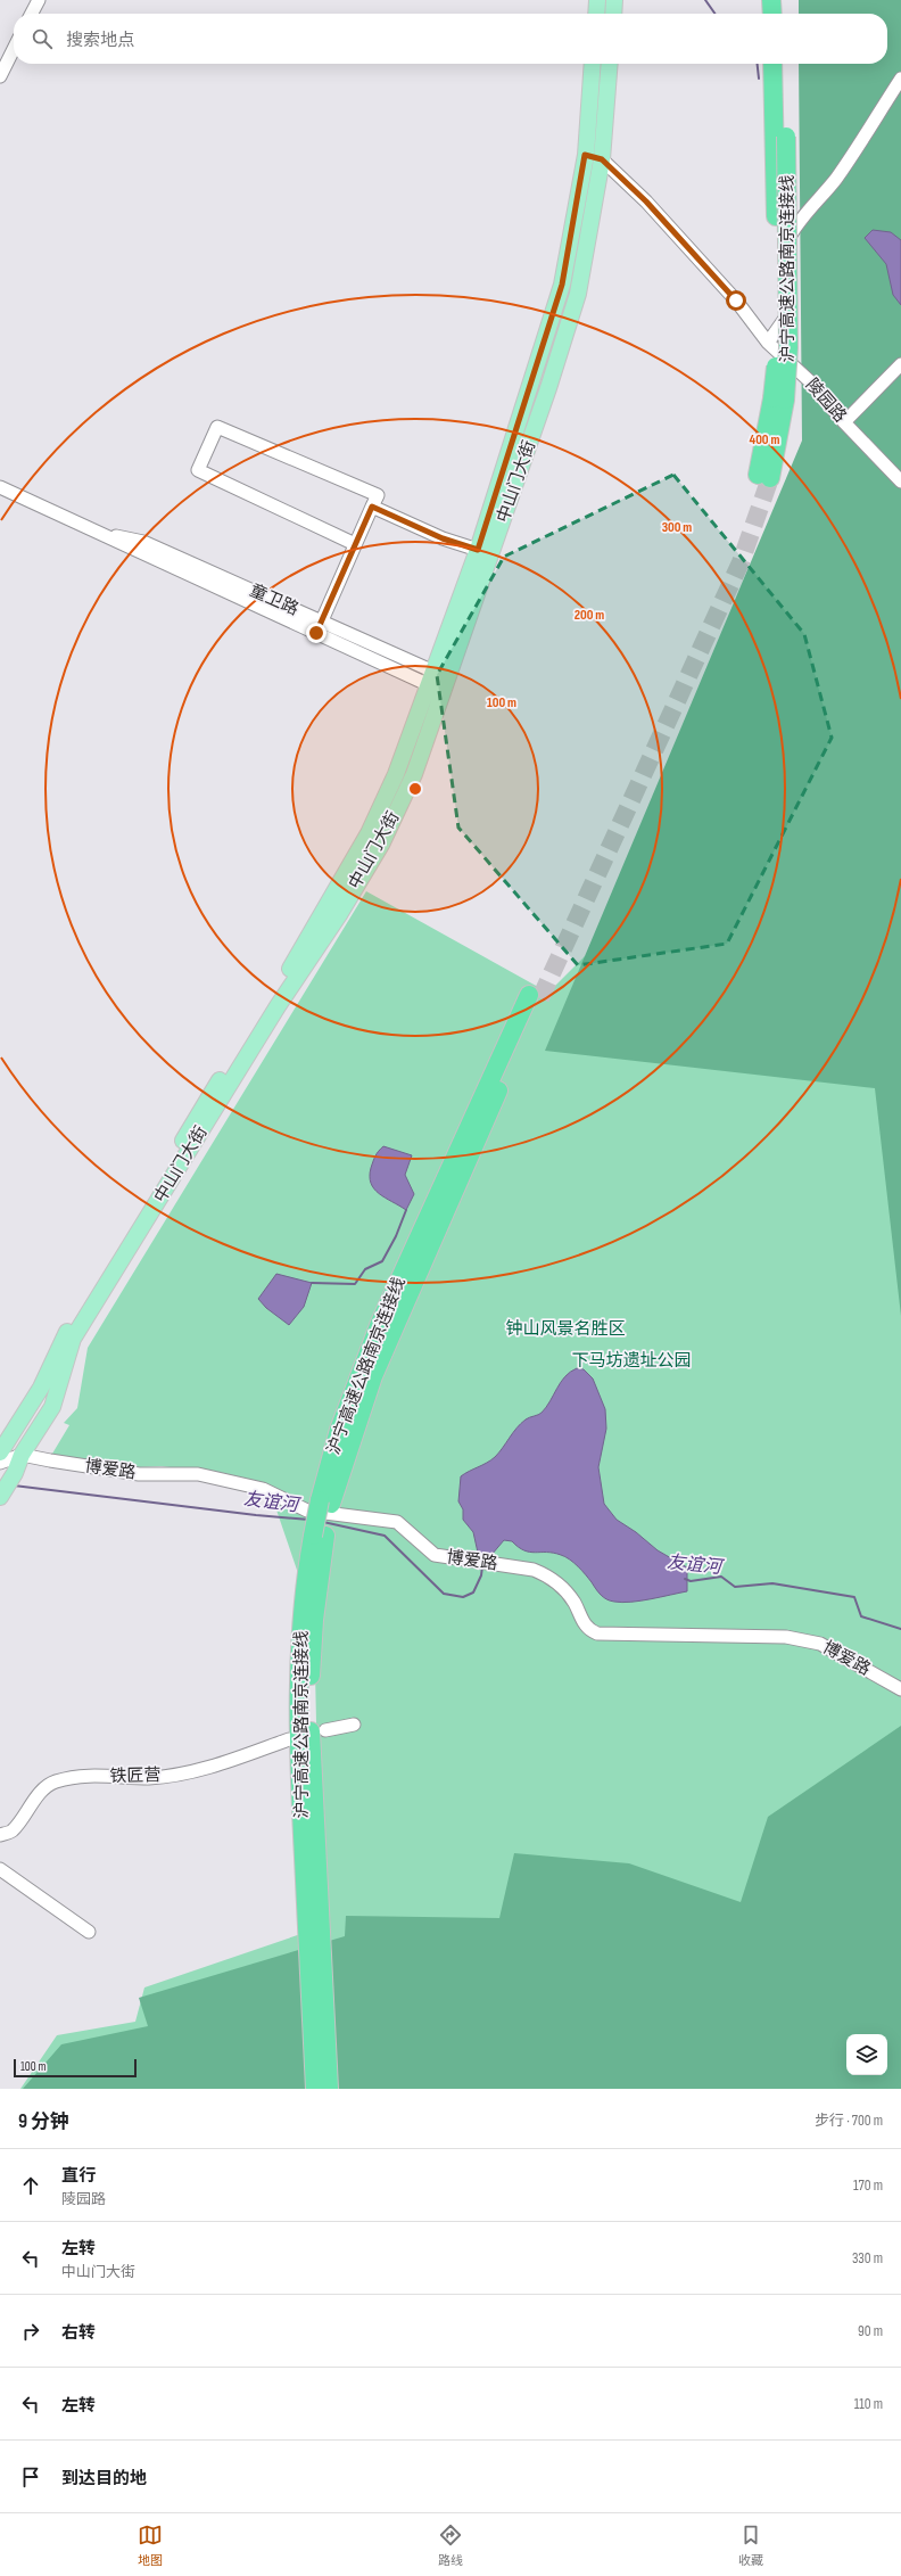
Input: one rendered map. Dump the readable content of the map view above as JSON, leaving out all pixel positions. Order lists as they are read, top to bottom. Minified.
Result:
{"streets":{"highway":["沪宁高速公路南京连接线"],"main road":["中山门大街"],"street":["陵园路","童卫路","博爱路","铁匠营"]},"crossings":[["陵园路","中山门大街"],["中山门大街","童卫路"],["中山门大街","博爱路"]],"water":["友谊河"],"parks":["钟山风景名胜区","下马坊遗址公园"],"scale_bar":"100 m","page":{"search":"搜索地点","scale":"100 m","heading":["9 分钟","步行 · 700 m"],"list":[["直行","陵园路","170 m"],["左转","中山门大街","330 m"],["右转","90 m"],["左转","110 m"],"到达目的地"],"nav":["地图","路线","收藏"]},"rings":["400 m","300 m","200 m","100 m"]}
